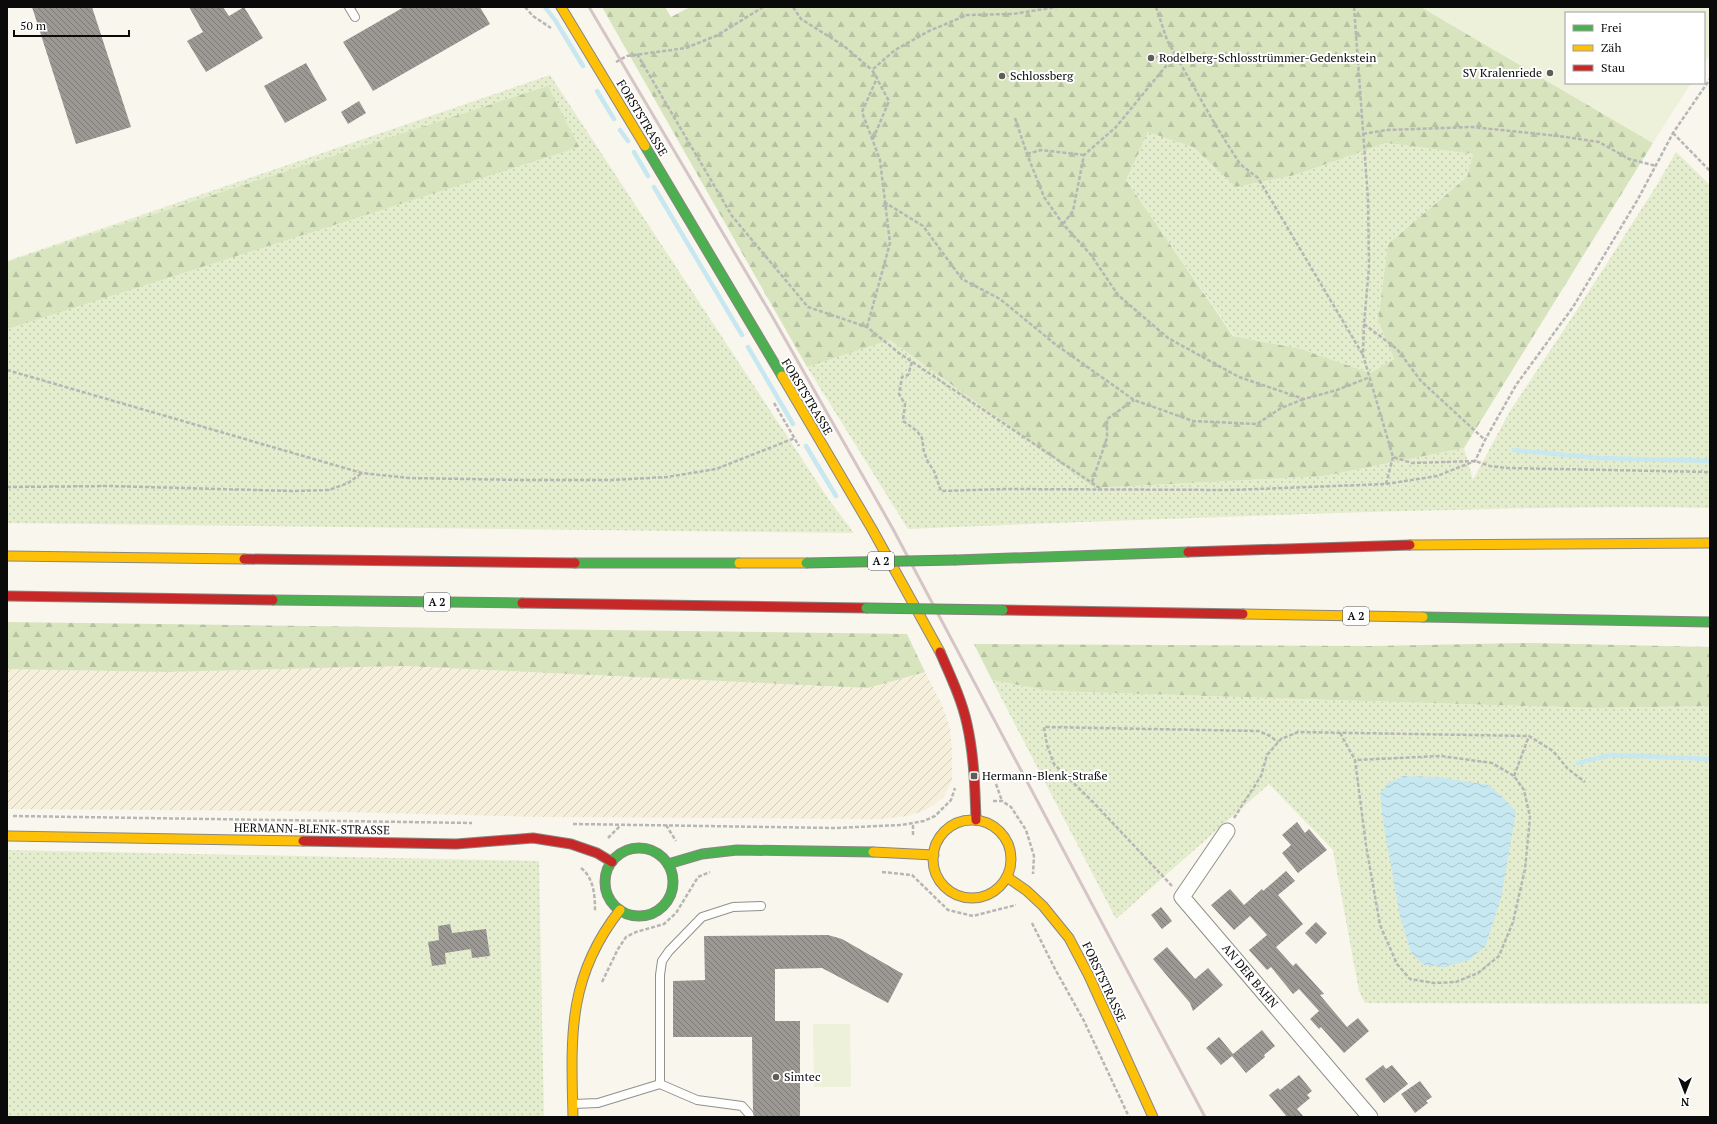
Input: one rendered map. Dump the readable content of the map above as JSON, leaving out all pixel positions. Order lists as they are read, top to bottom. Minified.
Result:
{"streets":{"main road":["FORSTSTRASSE","A 2","HERMANN-BLENK-STRASSE"],"street":["AN DER BAHN"]},"places":{"other":["Rodelberg-Schlosstrümmer-Gedenkstein","SV Kralenriede","Schlossberg","Simtec"],"transit":["Hermann-Blenk-Straße"]},"legend":["Frei","Zäh","Stau"],"scale_bar":"50 m","north":"bottom"}
